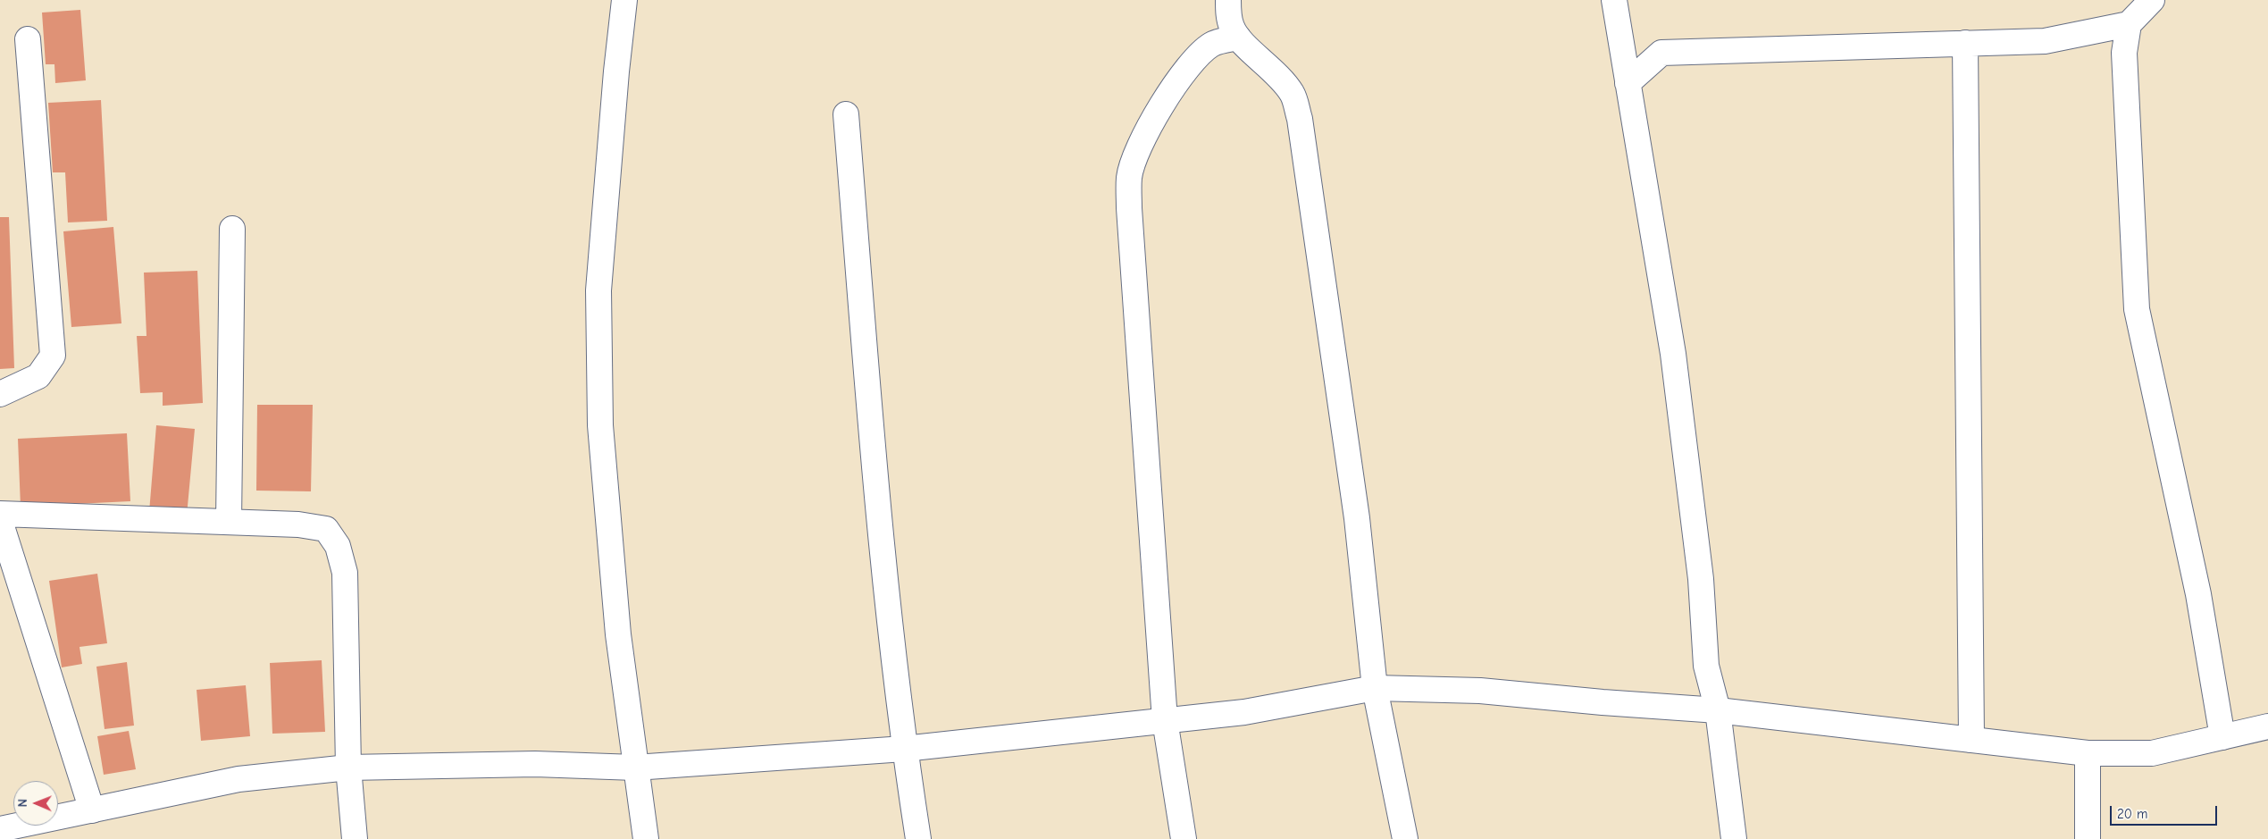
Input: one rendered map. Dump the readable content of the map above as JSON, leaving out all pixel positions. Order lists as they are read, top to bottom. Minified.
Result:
{"scale_bar":"20 m","north":"left"}
